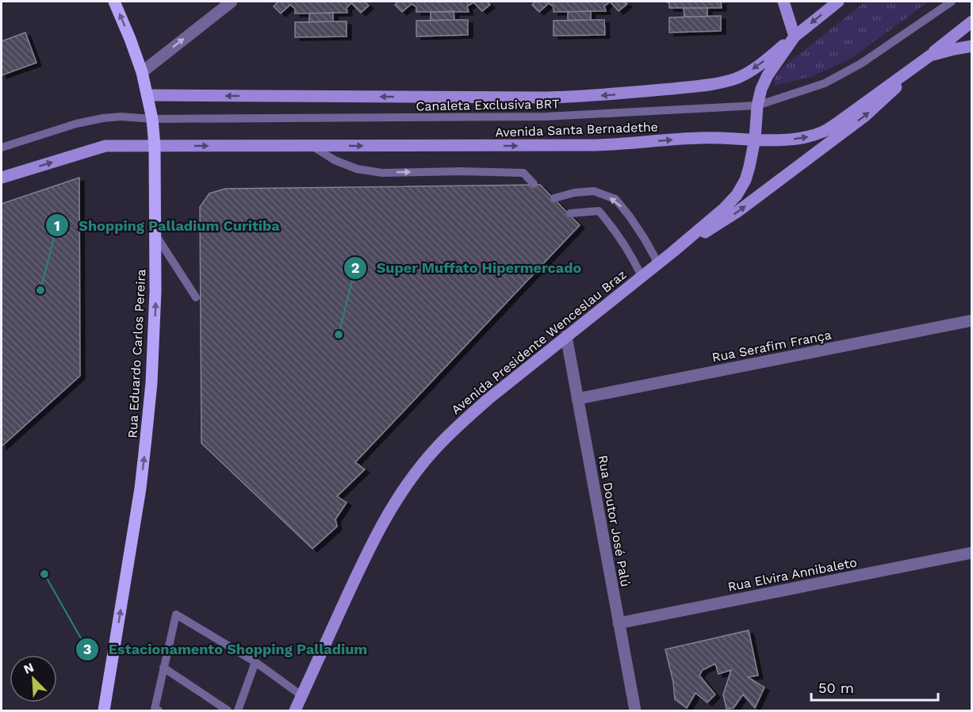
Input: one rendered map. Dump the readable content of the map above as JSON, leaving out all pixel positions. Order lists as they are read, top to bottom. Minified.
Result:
{"streets":{"main road":["Avenida Santa Bernadethe","Avenida Presidente Wenceslau Braz","Rua Eduardo Carlos Pereira"],"street":["Rua Serafim França","Rua Doutor José Palú","Rua Elvira Annibaleto"],"lane":["Canaleta Exclusiva BRT"]},"crossings":[["Canaleta Exclusiva BRT","Avenida Presidente Wenceslau Braz"],["Canaleta Exclusiva BRT","Rua Eduardo Carlos Pereira"],["Avenida Santa Bernadethe","Avenida Presidente Wenceslau Braz"],["Avenida Santa Bernadethe","Rua Eduardo Carlos Pereira"],["Avenida Presidente Wenceslau Braz","Rua Doutor José Palú"],["Rua Serafim França","Rua Doutor José Palú"],["Rua Doutor José Palú","Rua Elvira Annibaleto"]],"one_way":["Rua Eduardo Carlos Pereira"],"places":["Shopping Palladium Curitiba","Super Muffato Hipermercado","Estacionamento Shopping Palladium"],"scale_bar":"50 m","north":"top left"}
